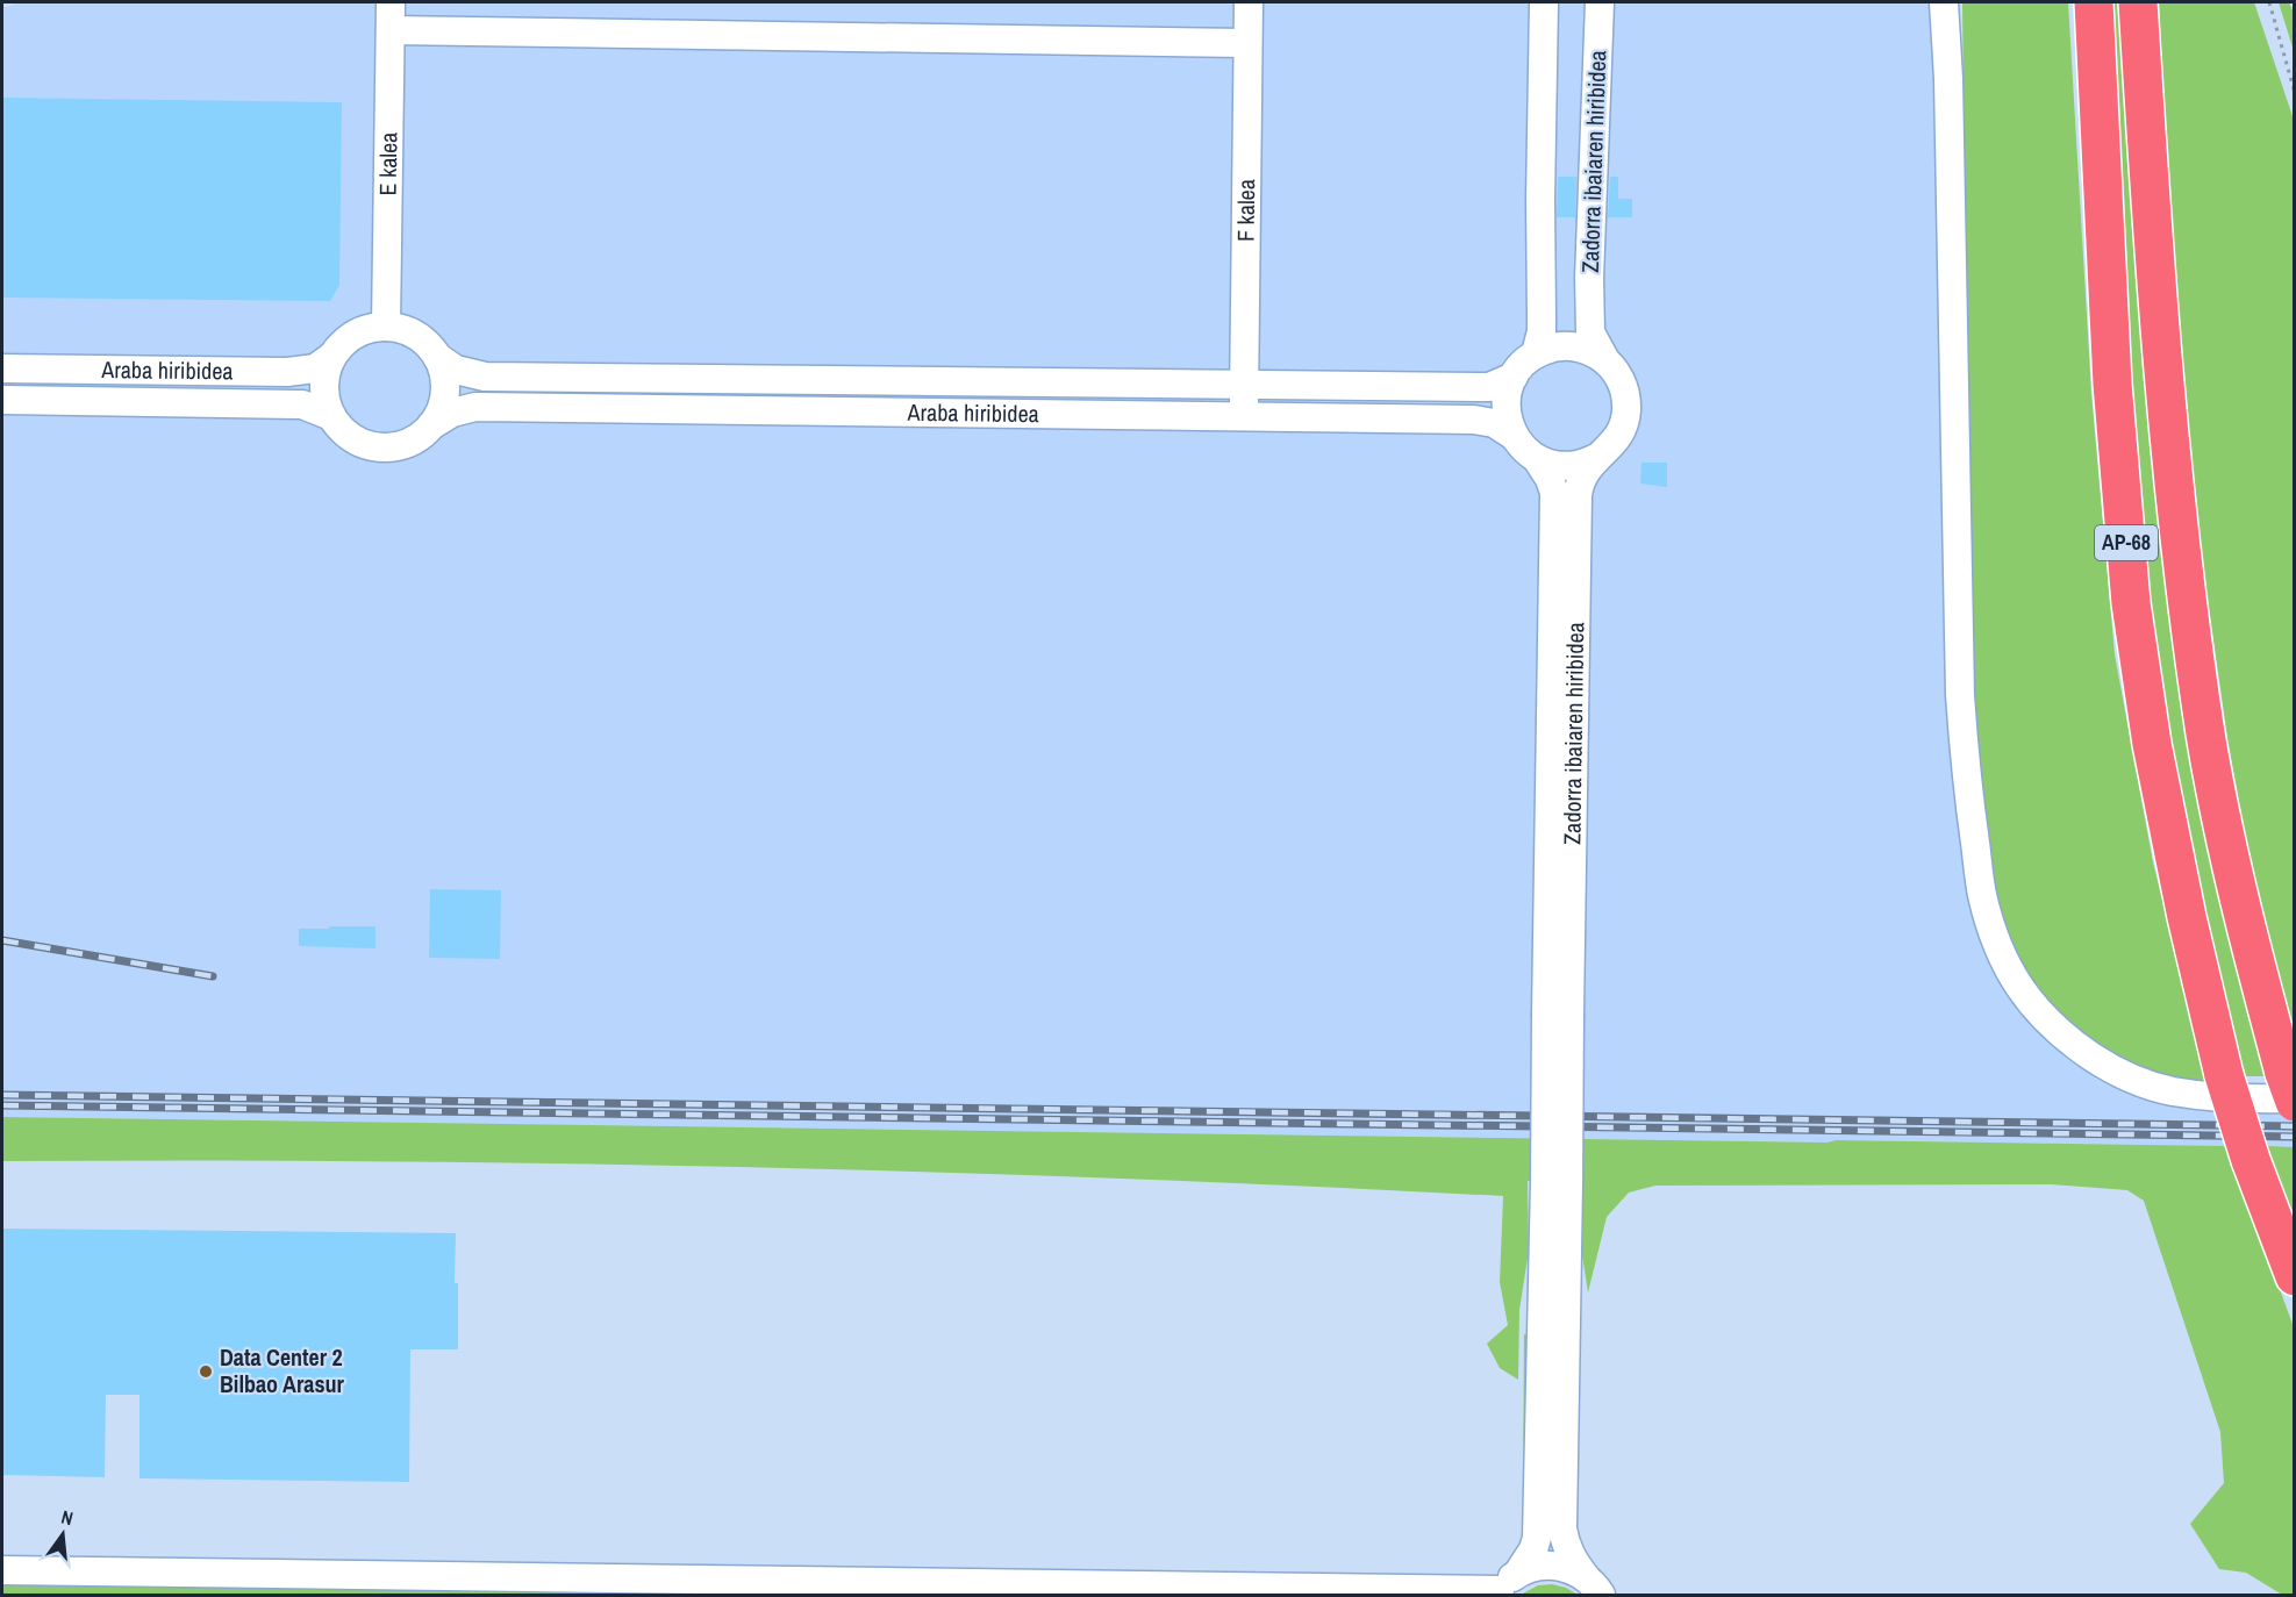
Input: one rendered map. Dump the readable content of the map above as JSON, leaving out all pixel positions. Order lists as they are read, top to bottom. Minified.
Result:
{"streets":{"highway":["AP-68"],"street":["Zadorra ibaiaren hiribidea","E kalea","F kalea","Araba hiribidea"]},"crossings":[["Zadorra ibaiaren hiribidea","Araba hiribidea"],["E kalea","Araba hiribidea"],["F kalea","Araba hiribidea"]],"places":["Data Center 2 Bilbao Arasur"],"north":"top"}
